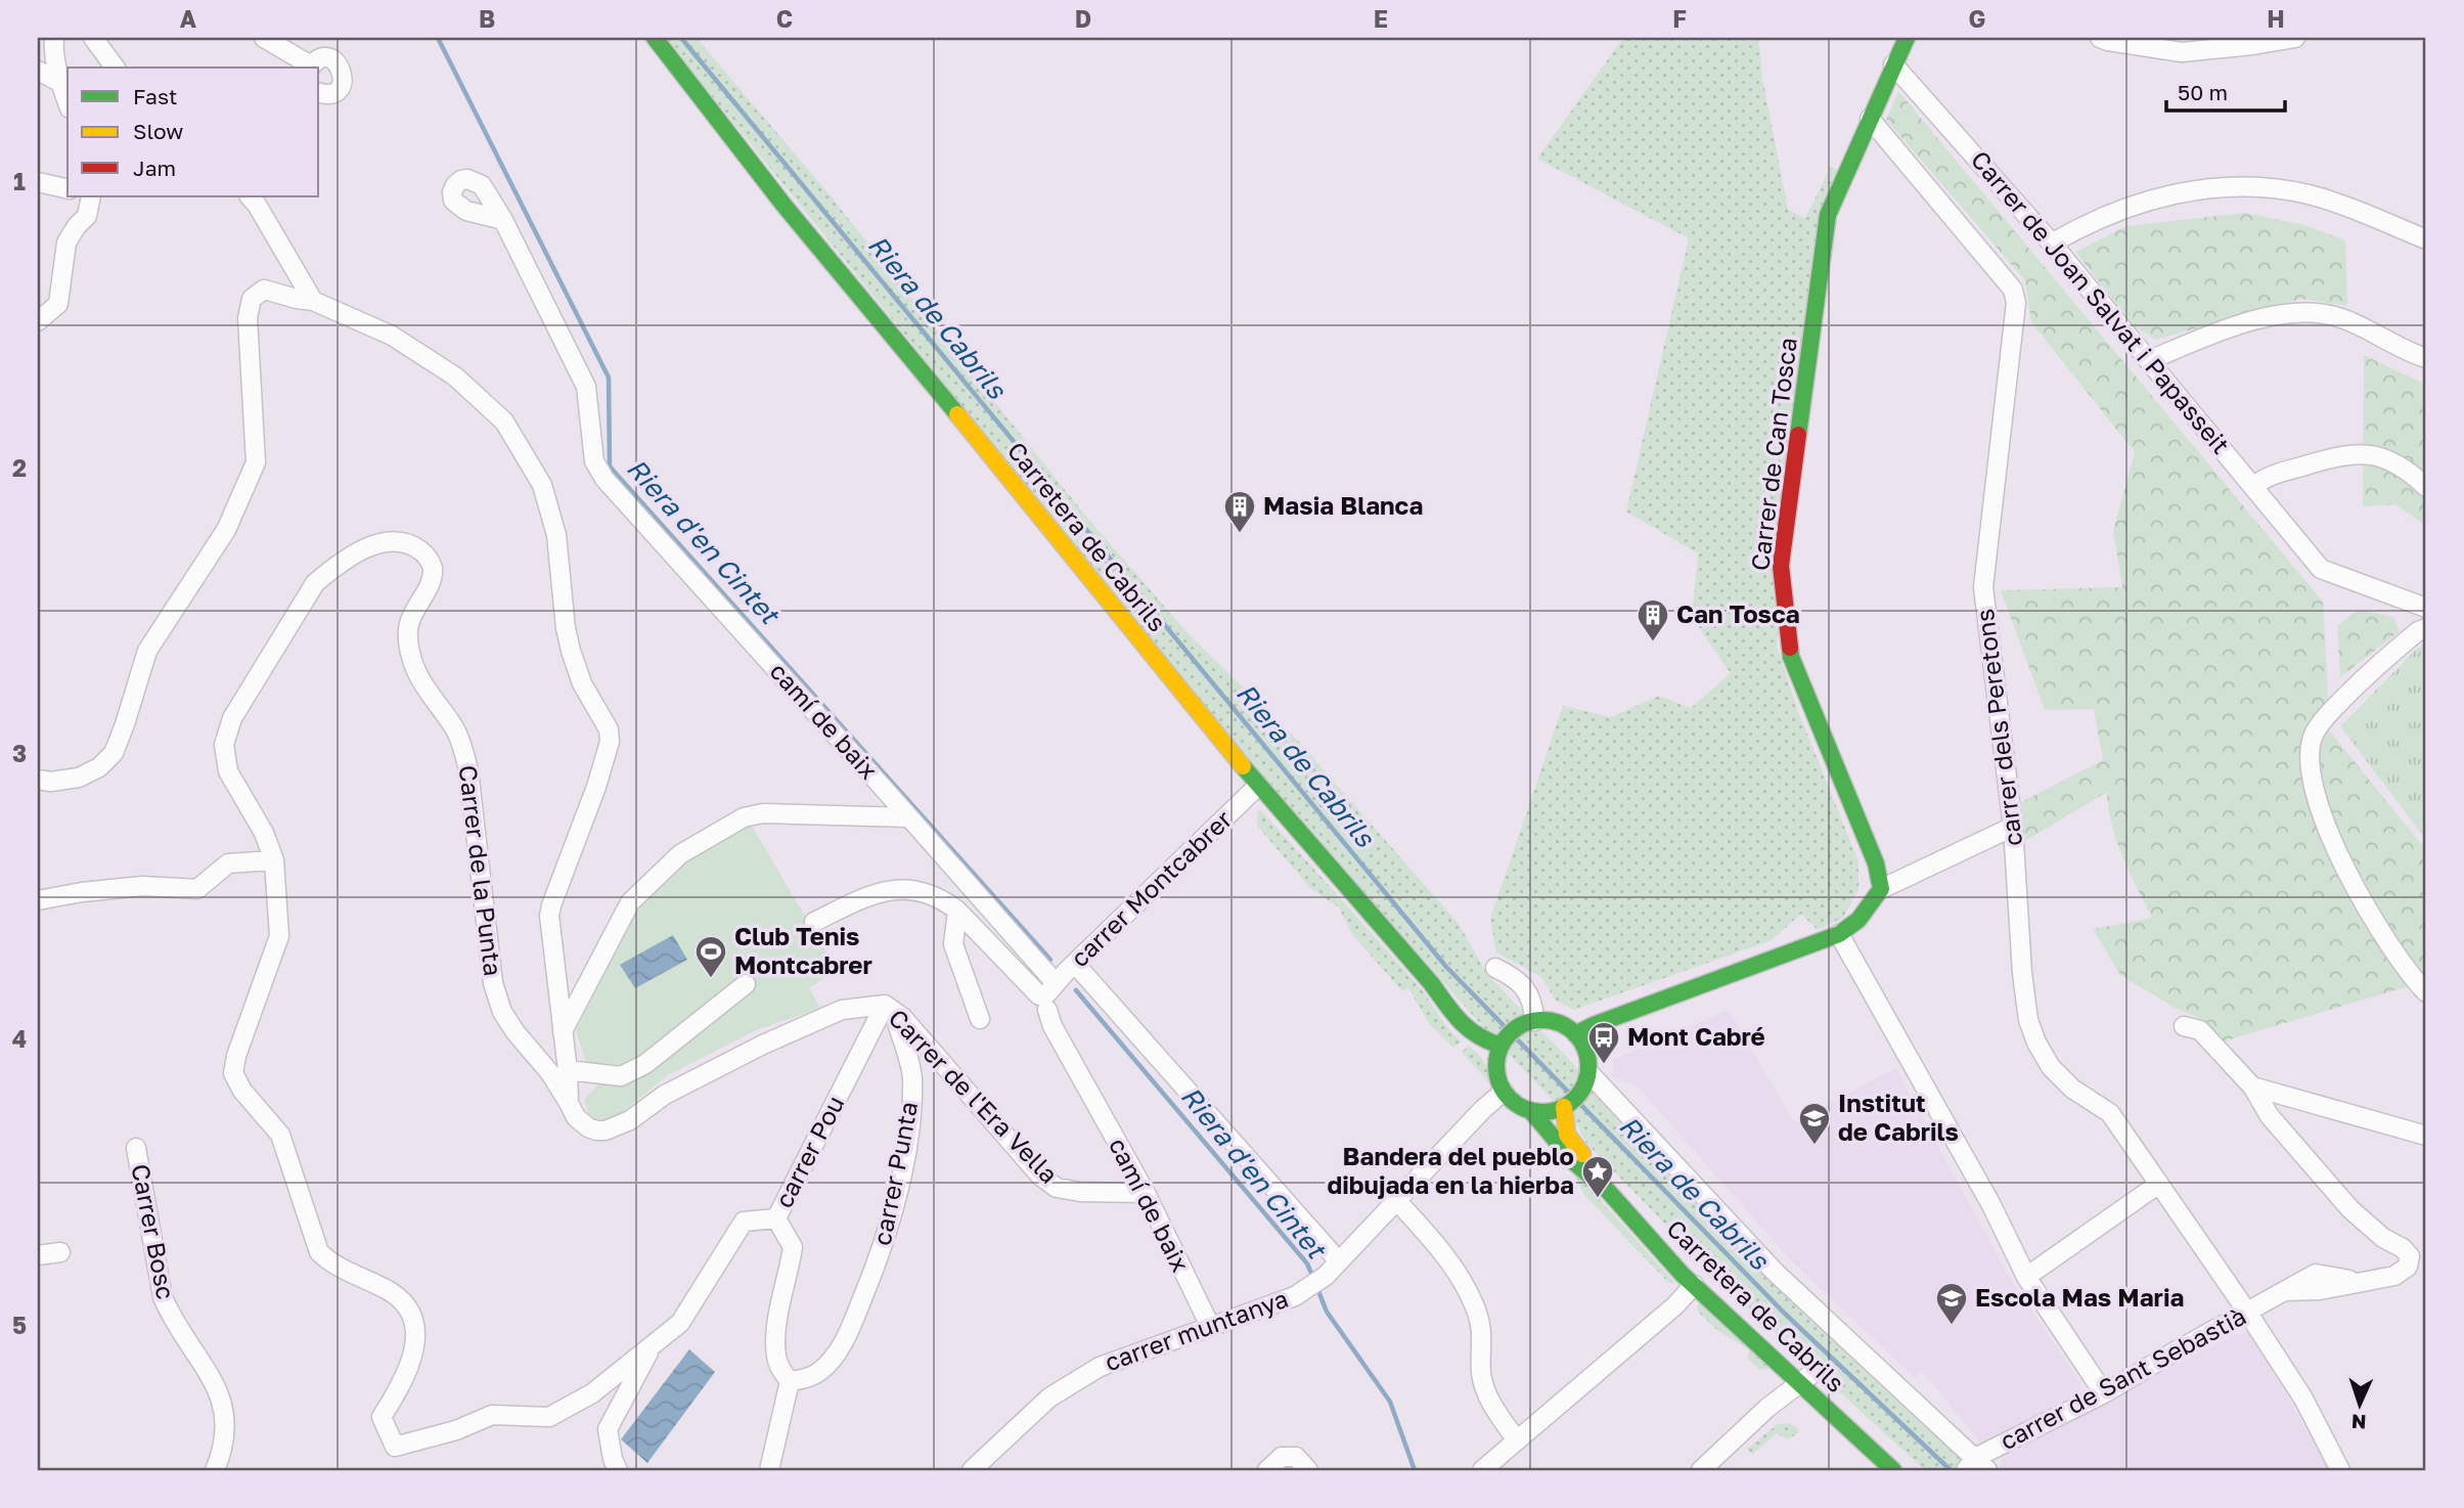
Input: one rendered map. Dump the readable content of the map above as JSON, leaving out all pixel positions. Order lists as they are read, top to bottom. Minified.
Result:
{"streets":{"street":["Carrer de Joan Salvat i Papasseit","Carrer de Can Tosca","Carretera de Cabrils","camí de baix","carrer dels Peretons","Carrer de la Punta","carrer Montcabrer","Carrer de l'Era Vella","carrer Pou","carrer Punta","Carrer Bosc","carrer muntanya","carrer de Sant Sebastià"]},"crossings":[["Carrer de Joan Salvat i Papasseit","Carrer de Can Tosca"],["Carrer de Can Tosca","carrer dels Peretons"],["Carretera de Cabrils","carrer Montcabrer"],["Carretera de Cabrils","carrer muntanya"],["camí de baix","carrer Montcabrer"],["camí de baix","Carrer de l'Era Vella"],["camí de baix","carrer muntanya"],["carrer dels Peretons","carrer de Sant Sebastià"],["Carrer de la Punta","Carrer de l'Era Vella"],["Carrer de la Punta","carrer Pou"],["Carrer de l'Era Vella","carrer Pou"],["Carrer de l'Era Vella","carrer Punta"],["carrer Pou","carrer Punta"]],"water":["Riera de Cabrils","Riera d'en Cintet"],"places":{"building":["Masia Blanca","Can Tosca"],"sports":["Club Tenis Montcabrer"],"bus stop":["Mont Cabré"],"school or university":["Institut de Cabrils","Escola Mas Maria"],"place":["Bandera del pueblo dibujada en la hierba"]},"legend":["Fast","Slow","Jam"],"scale_bar":"50 m","north":"bottom","grid":{"columns":["A","B","C","D","E","F","G","H"],"rows":["1","2","3","4","5"]}}
